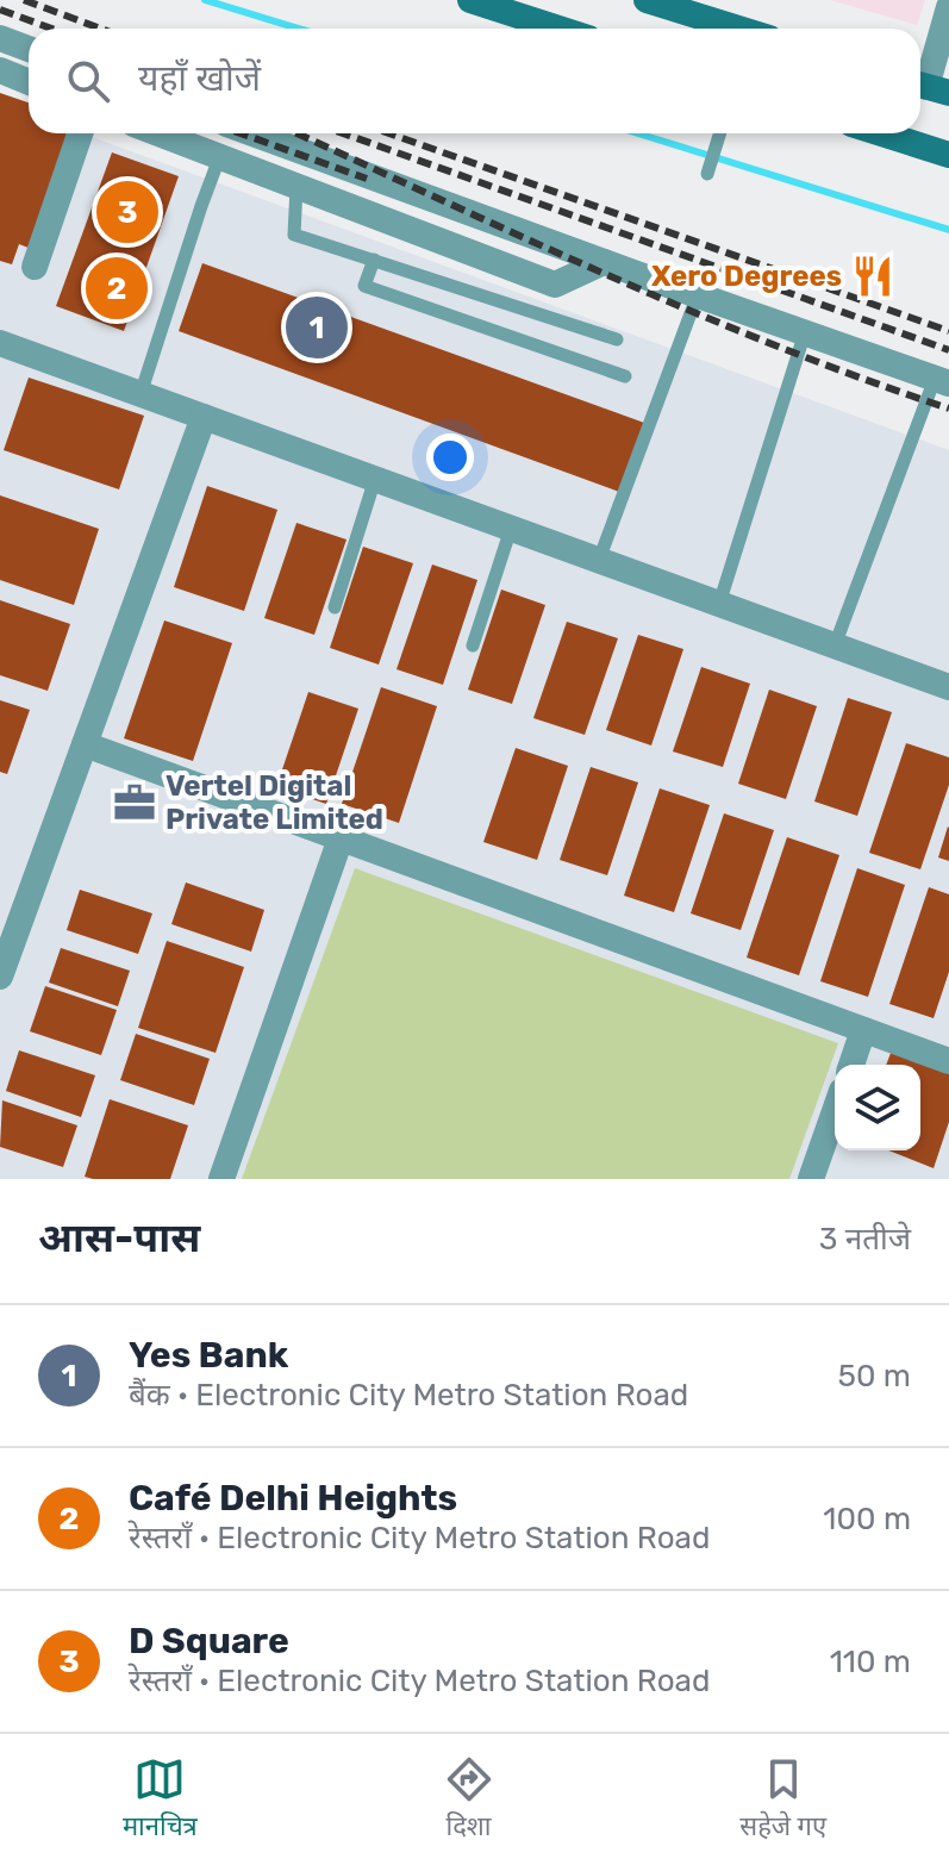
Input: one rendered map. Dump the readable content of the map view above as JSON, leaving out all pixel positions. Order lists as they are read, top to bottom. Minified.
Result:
{"places":{"restaurant":["Xero Degrees"],"office":["Vertel Digital Private Limited"]},"page":{"search":"यहाँ खोजें","pins":["3","2","1"],"heading":["आस-पास","3 नतीजे"],"list":[{"mark":"1","name":"Yes Bank","note":"बैंक · Electronic City Metro Station Road","value":"50 m"},{"mark":"2","name":"Café Delhi Heights","note":"रेस्तराँ · Electronic City Metro Station Road","value":"100 m"},{"mark":"3","name":"D Square","note":"रेस्तराँ · Electronic City Metro Station Road","value":"110 m"}],"nav":["मानचित्र","दिशा","सहेजे गए"]}}
